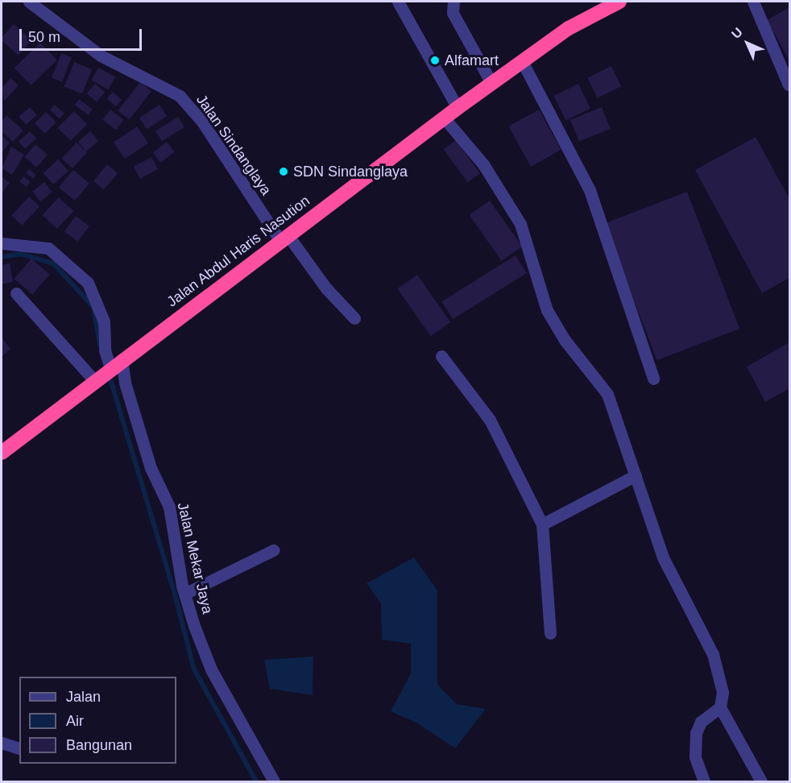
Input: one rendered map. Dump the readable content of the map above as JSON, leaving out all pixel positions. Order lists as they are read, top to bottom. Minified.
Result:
{"streets":{"highway":["Jalan Abdul Haris Nasution"],"street":["Jalan Sindanglaya","Jalan Mekar Jaya"]},"crossings":[["Jalan Sindanglaya","Jalan Abdul Haris Nasution"],["Jalan Abdul Haris Nasution","Jalan Mekar Jaya"]],"places":["Alfamart","SDN Sindanglaya"],"legend":["Jalan","Air","Bangunan"],"scale_bar":"50 m","north":"top left"}
